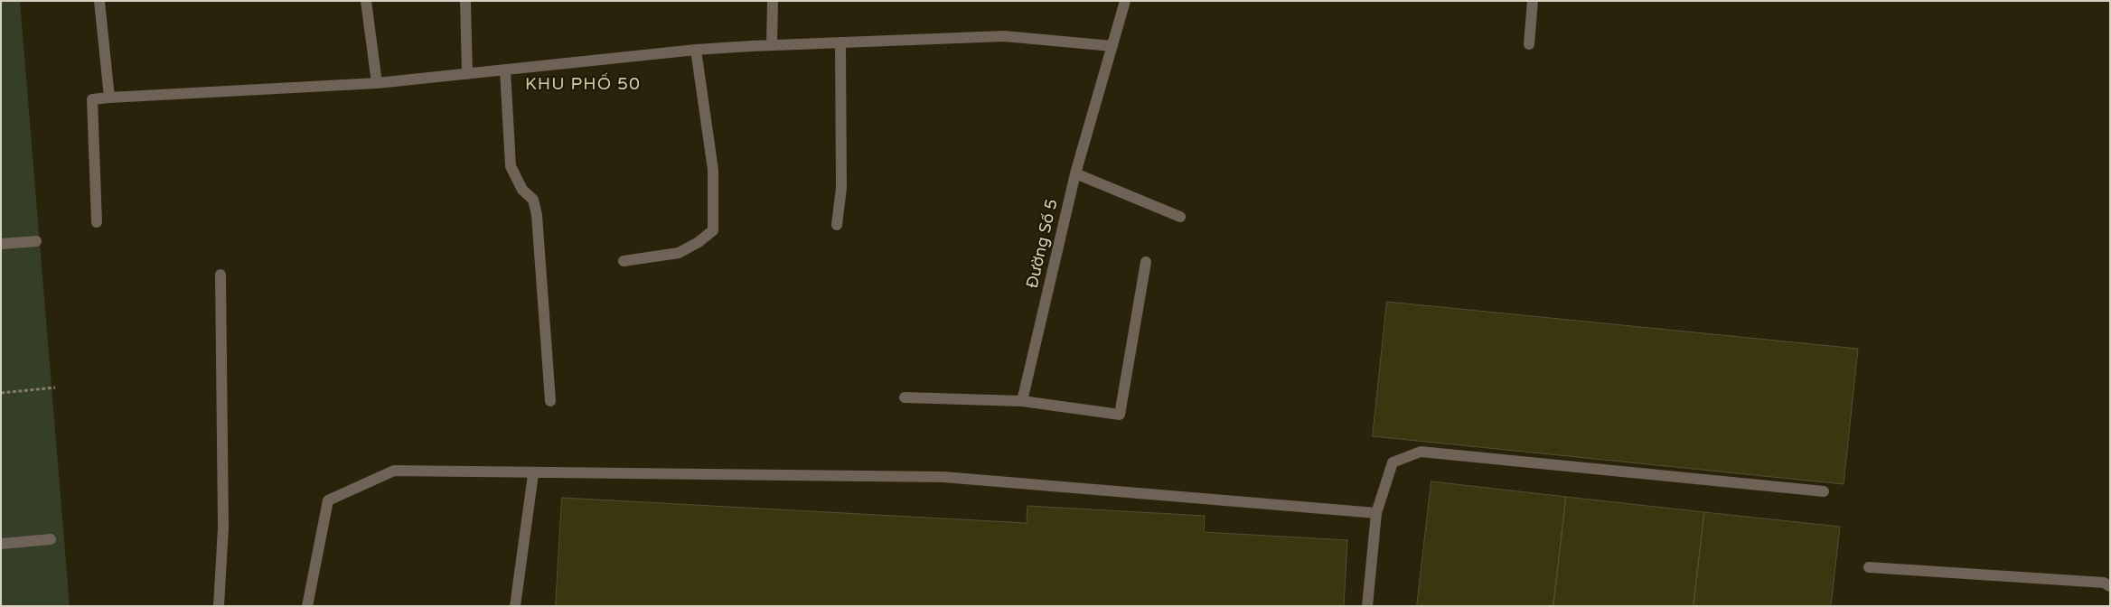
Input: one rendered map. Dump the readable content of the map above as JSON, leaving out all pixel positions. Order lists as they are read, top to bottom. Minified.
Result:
{"streets":{"street":["Đường Số 5"]},"districts":["KHU PHỐ 50"]}
